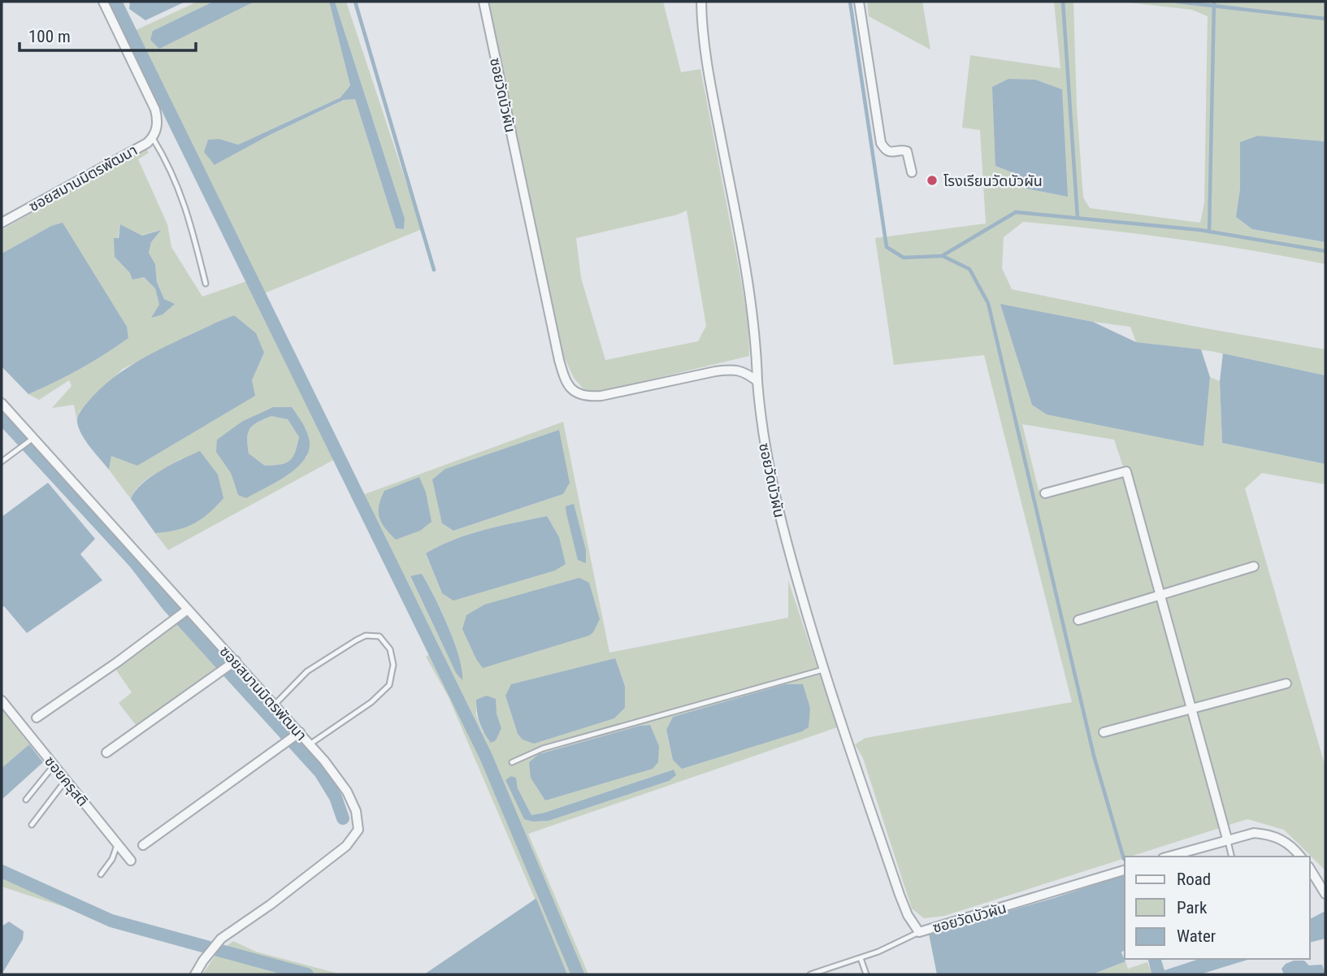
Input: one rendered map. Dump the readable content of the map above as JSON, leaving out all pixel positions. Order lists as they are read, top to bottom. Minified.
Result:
{"streets":{"street":["ซอยวัดบัวผัน","ซอยสมานมิตรพัฒนา","ซอยครุสติ"]},"places":["โรงเรียนวัดบัวผัน"],"legend":["Road","Park","Water"],"scale_bar":"100 m"}
